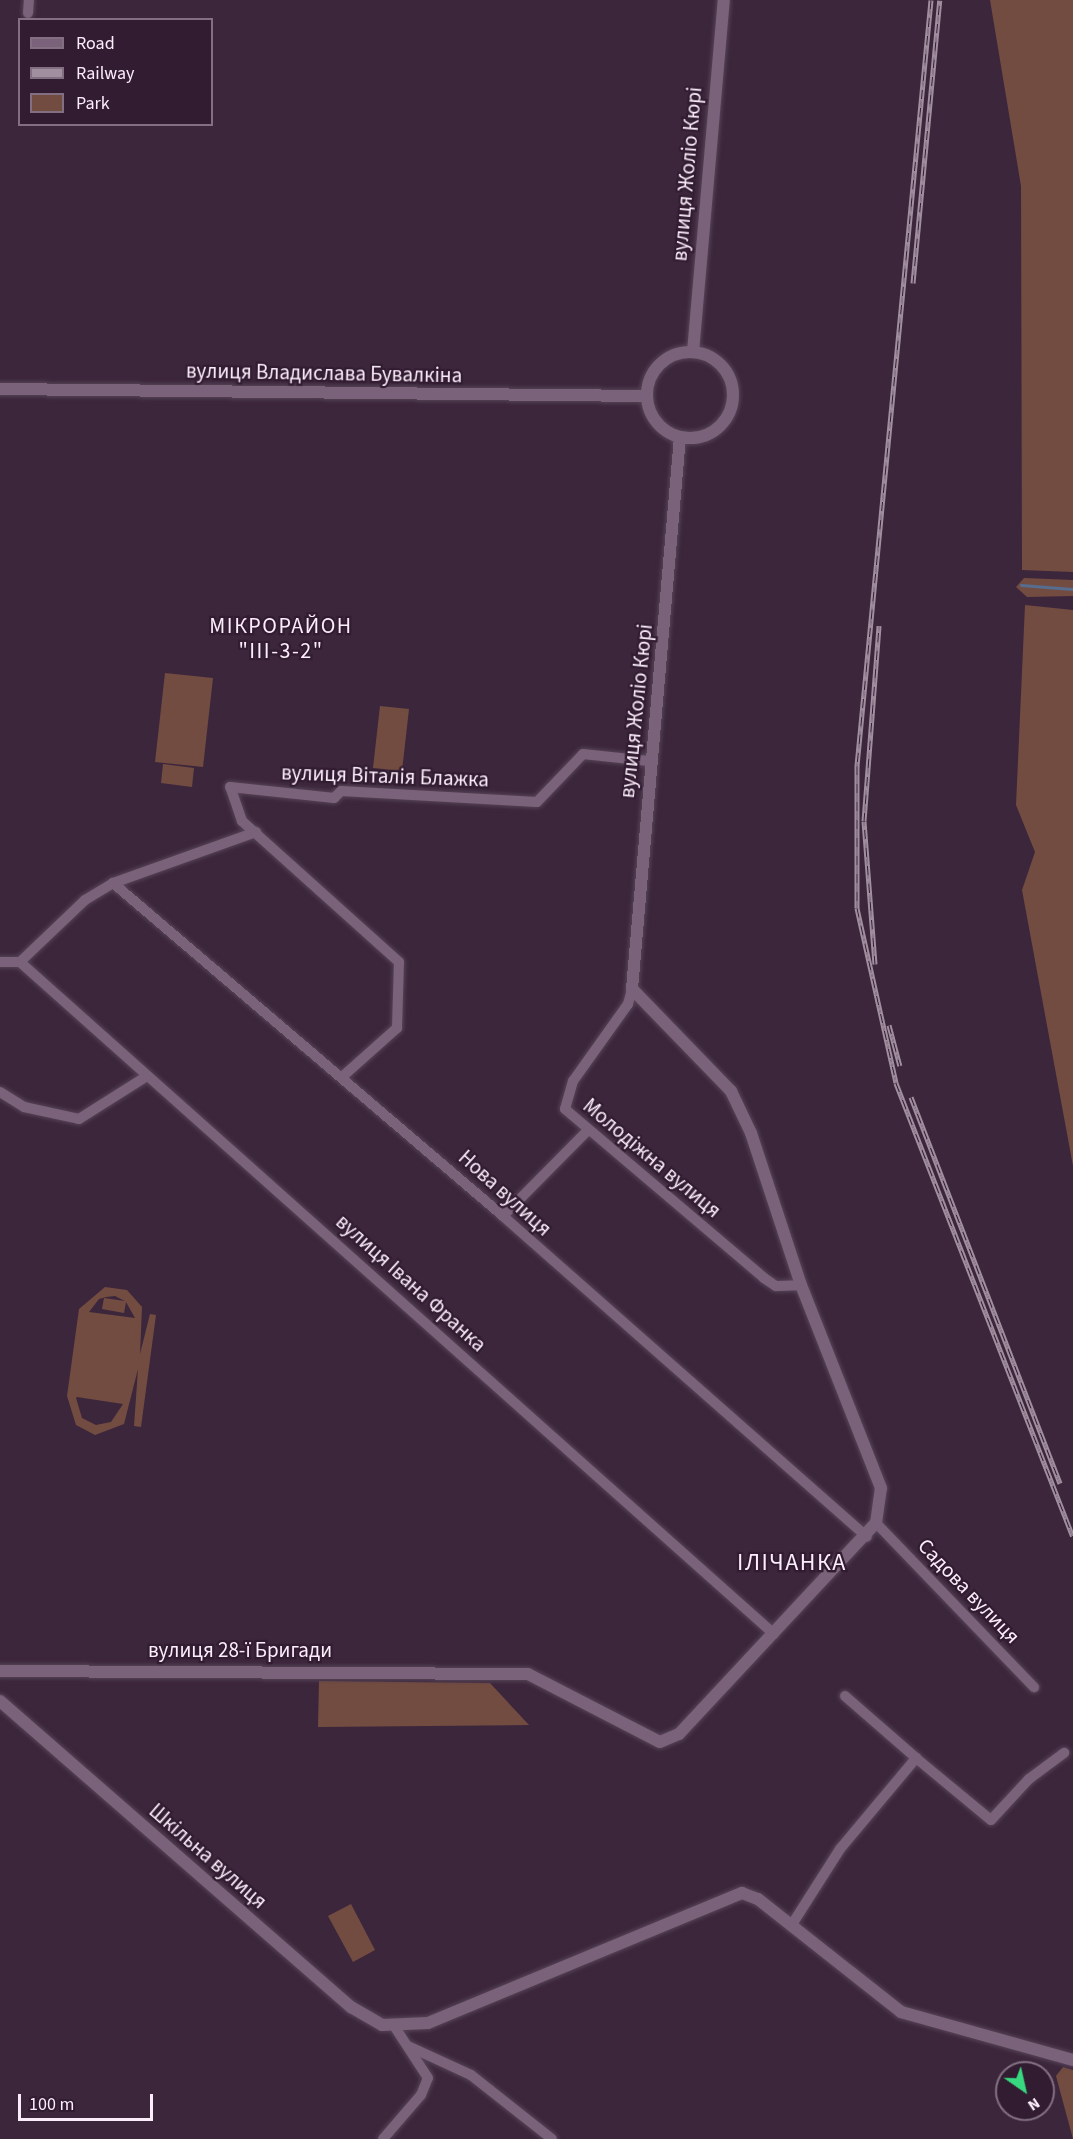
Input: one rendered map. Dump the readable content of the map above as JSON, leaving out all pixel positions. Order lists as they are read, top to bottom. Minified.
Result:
{"streets":{"street":["вулиця Жоліо Кюрі","вулиця Владислава Бувалкіна","вулиця Віталія Блажка","Молодіжна вулиця","Нова вулиця","вулиця Івана Франка","Садова вулиця","вулиця 28-ї Бригади","Шкільна вулиця"]},"crossings":[["вулиця Жоліо Кюрі","вулиця Владислава Бувалкіна"],["вулиця Жоліо Кюрі","вулиця Віталія Блажка"],["вулиця Жоліо Кюрі","Молодіжна вулиця"],["вулиця Івана Франка","вулиця 28-ї Бригади"]],"districts":["МІКРОРАЙОН \"ІІІ-3-2\"","ІЛІЧАНКА"],"legend":["Road","Railway","Park"],"scale_bar":"100 m","north":"bottom right"}
